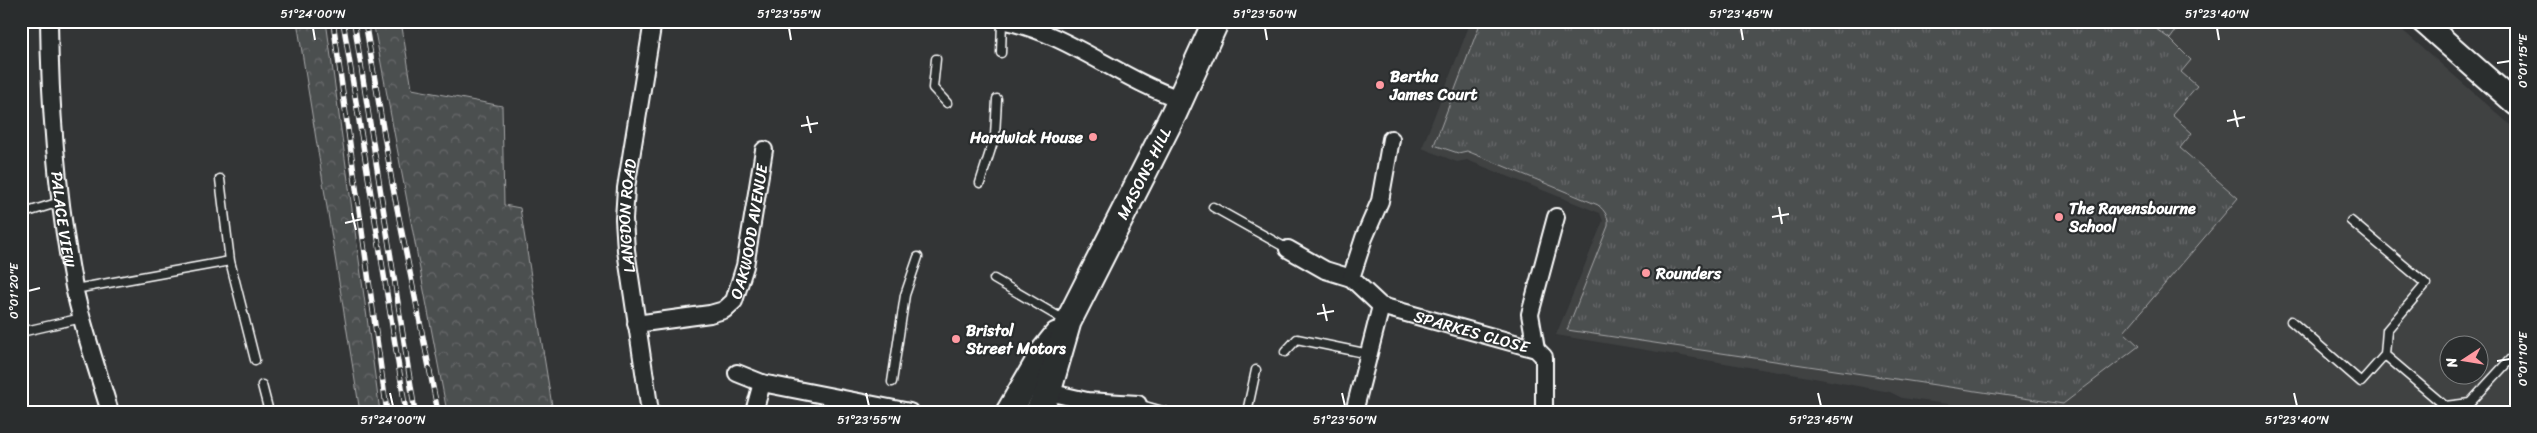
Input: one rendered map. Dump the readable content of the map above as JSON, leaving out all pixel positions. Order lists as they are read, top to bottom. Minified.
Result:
{"streets":{"main road":["MASONS HILL"],"street":["LANGDON ROAD","PALACE VIEW","OAKWOOD AVENUE","SPARKES CLOSE"]},"crossings":[["LANGDON ROAD","OAKWOOD AVENUE"]],"places":["Bertha James Court","Hardwick House","The Ravensbourne School","Rounders","Bristol Street Motors"],"north":"left","coordinates":["51°24'00\"N","51°23'55\"N","51°23'50\"N","51°23'45\"N","51°23'40\"N","0°01'15\"E","0°01'20\"E","0°01'10\"E"]}
